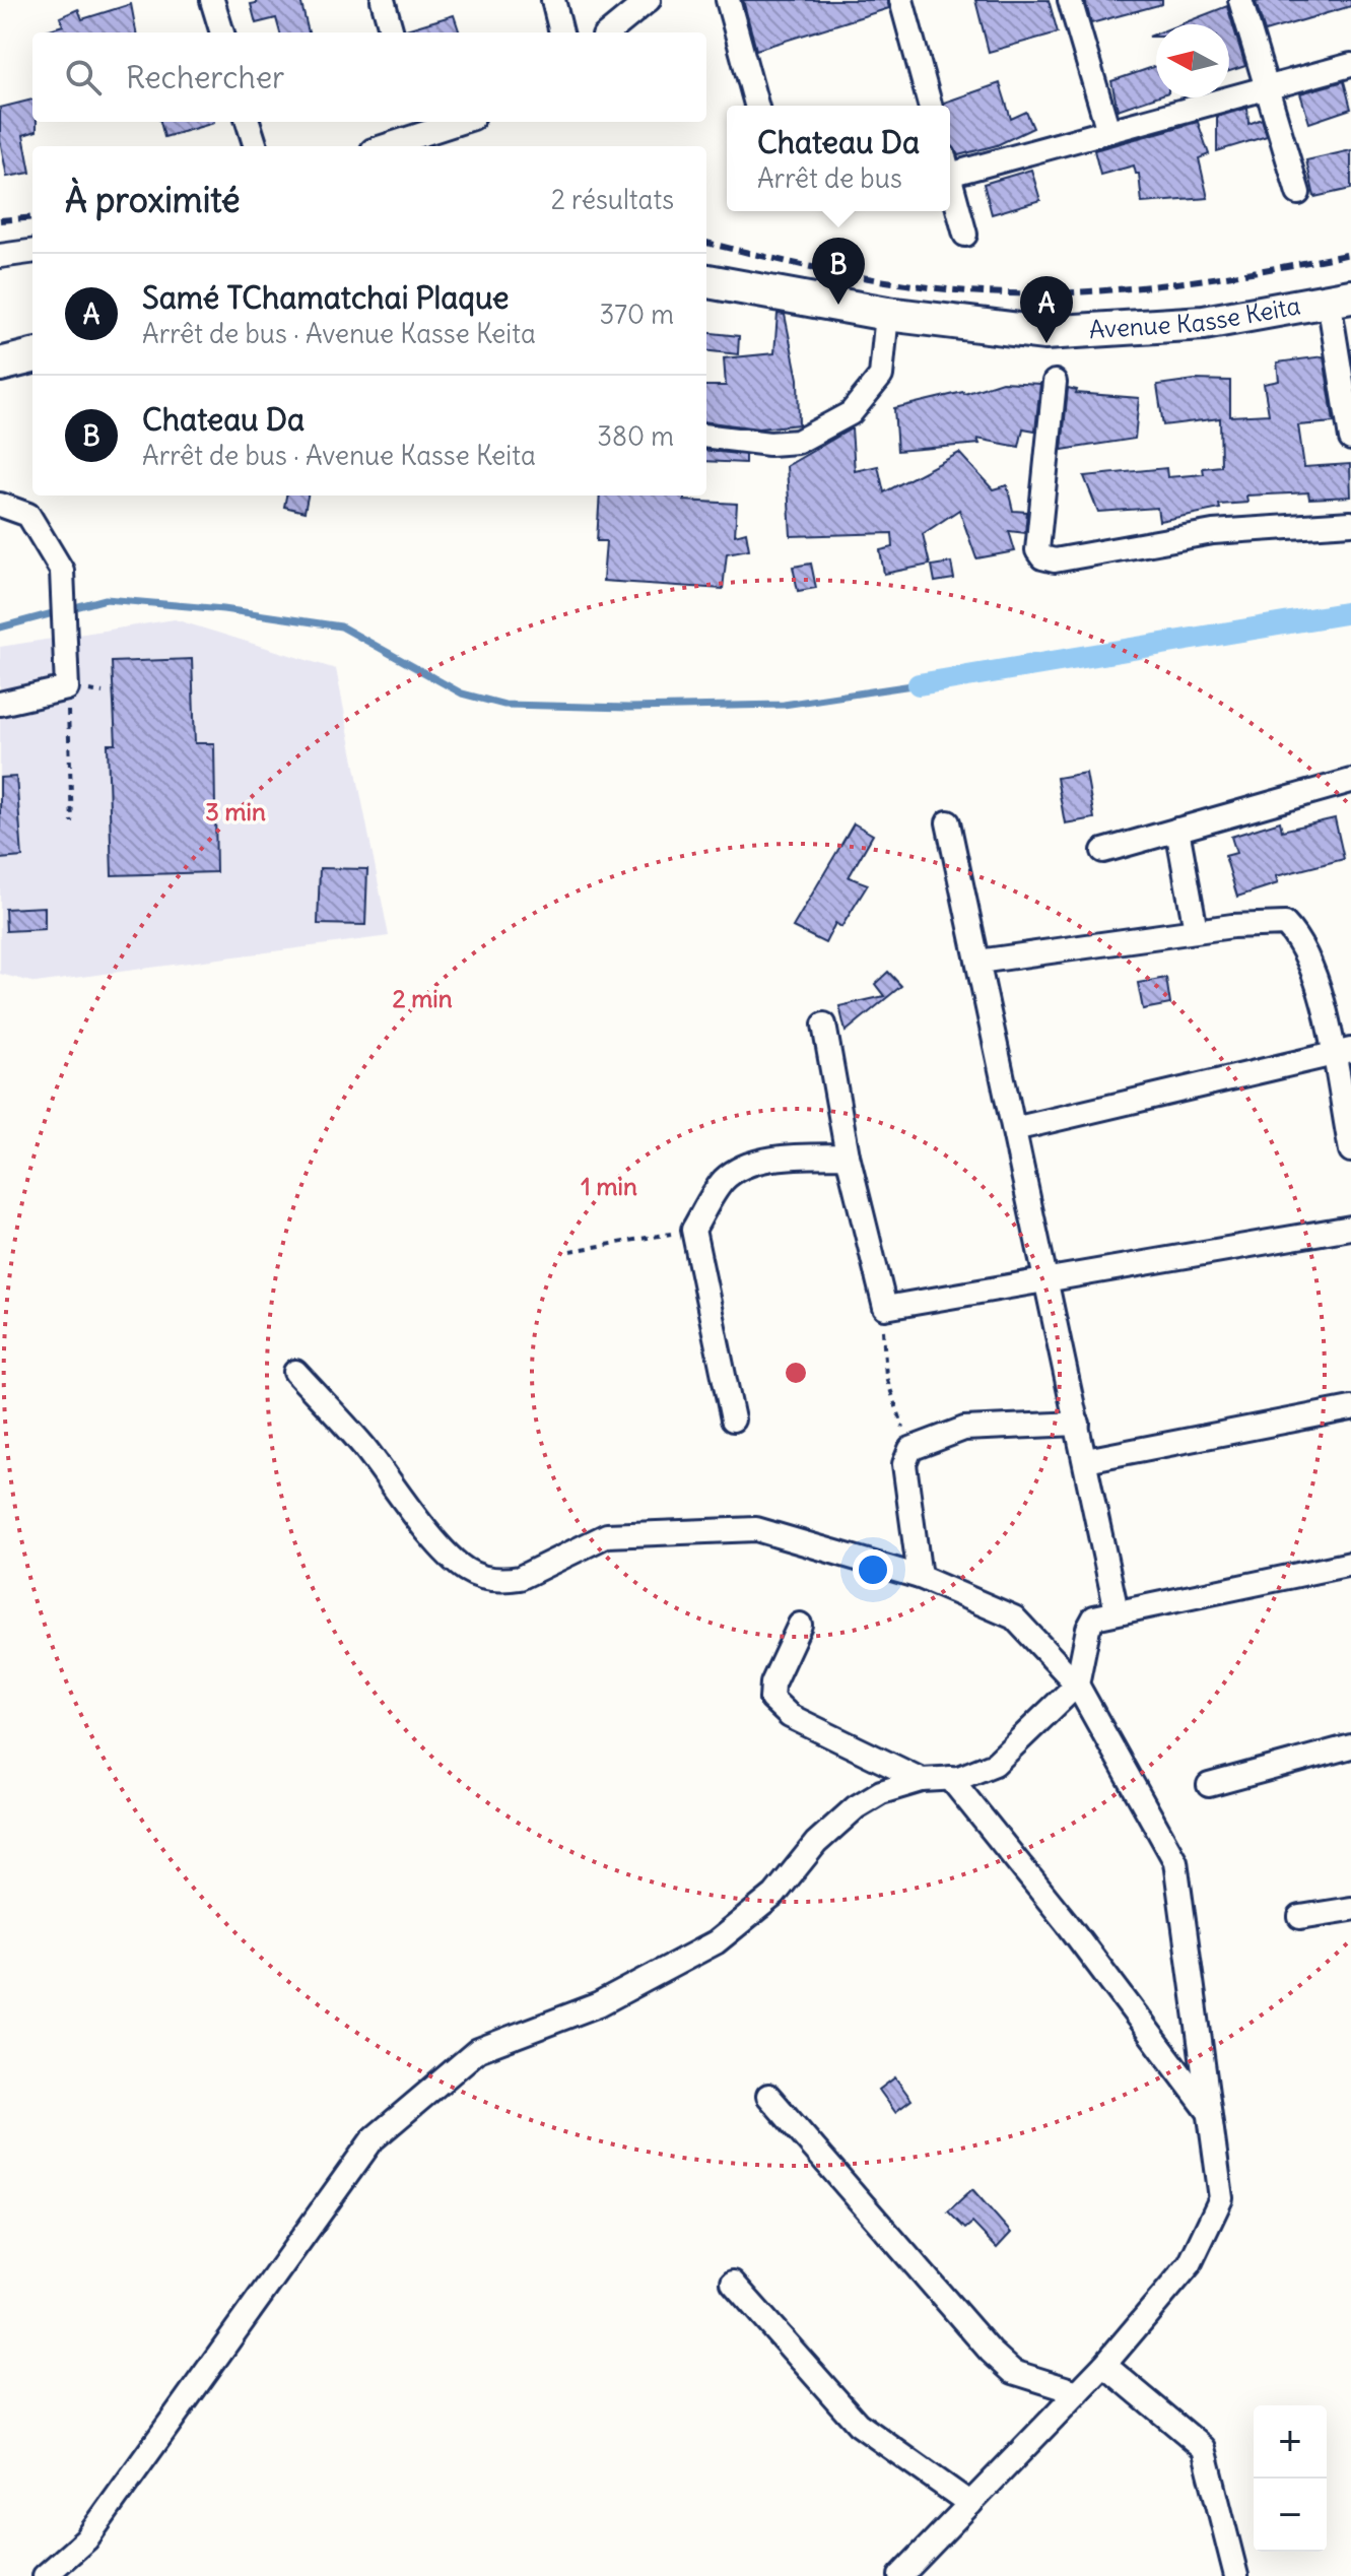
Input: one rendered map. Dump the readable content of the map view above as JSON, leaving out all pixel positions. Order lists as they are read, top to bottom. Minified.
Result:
{"streets":{"main road":["Avenue Kasse Keita"]},"north":"left","page":{"search":"Rechercher","popup":["Chateau Da","Arrêt de bus"],"heading":["À proximité","2 résultats"],"pins":["B","A"],"list":[{"mark":"A","name":"Samé TChamatchai Plaque","note":"Arrêt de bus · Avenue Kasse Keita","value":"370 m"},{"mark":"B","name":"Chateau Da","note":"Arrêt de bus · Avenue Kasse Keita","value":"380 m"}],"map_buttons":["+","−"]},"rings":["3 min","2 min","1 min"]}
